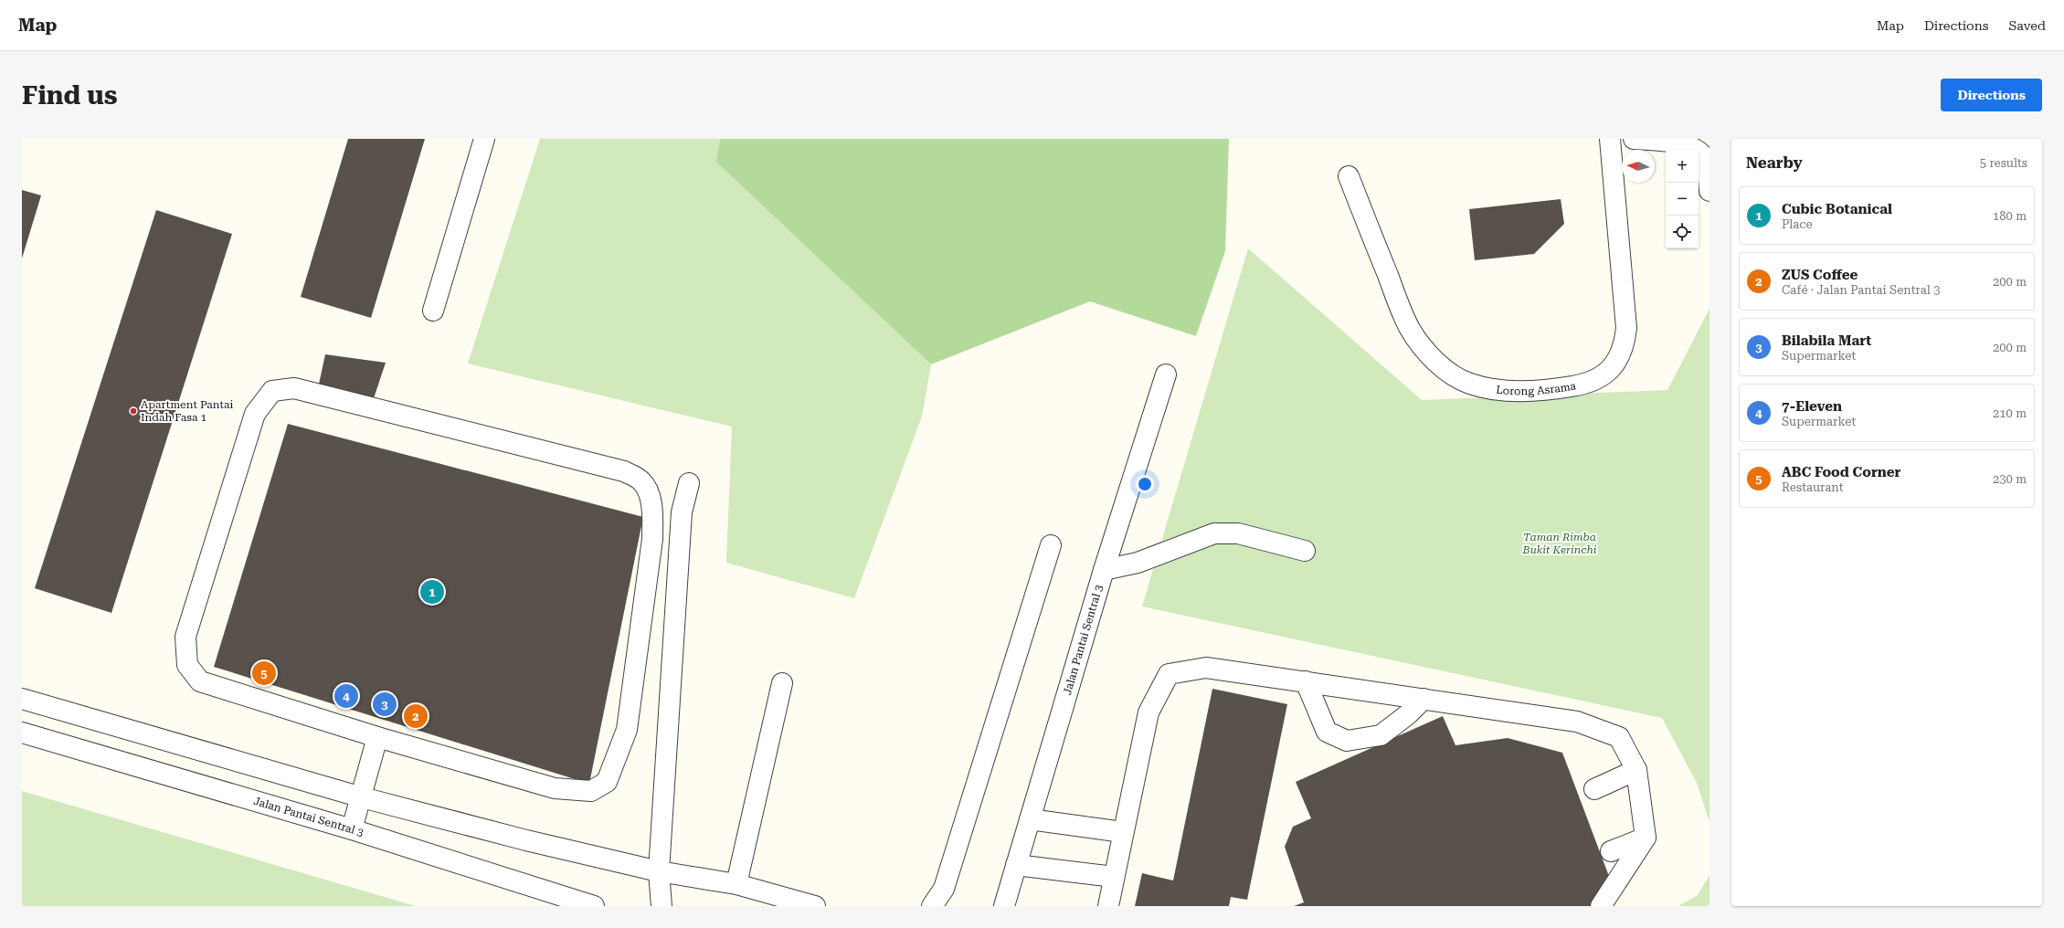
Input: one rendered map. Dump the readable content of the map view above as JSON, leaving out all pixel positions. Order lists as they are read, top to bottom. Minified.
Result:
{"streets":{"street":["Lorong Asrama","Jalan Pantai Sentral 3"]},"parks":["Taman Rimba Bukit Kerinchi"],"places":["Apartment Pantai Indah Fasa 1"],"north":"left","page":{"header":"Map","nav":["Map","Directions","Saved"],"buttons":"Directions","title":"Find us","heading":["Nearby","5 results"],"map_buttons":["+","−"],"list":[{"mark":"1","name":"Cubic Botanical","note":"Place","value":"180 m"},{"mark":"2","name":"ZUS Coffee","note":"Café · Jalan Pantai Sentral 3","value":"200 m"},{"mark":"3","name":"Bilabila Mart","note":"Supermarket","value":"200 m"},{"mark":"4","name":"7-Eleven","note":"Supermarket","value":"210 m"},{"mark":"5","name":"ABC Food Corner","note":"Restaurant","value":"230 m"}],"pins":["1","5","4","3","2"]}}
